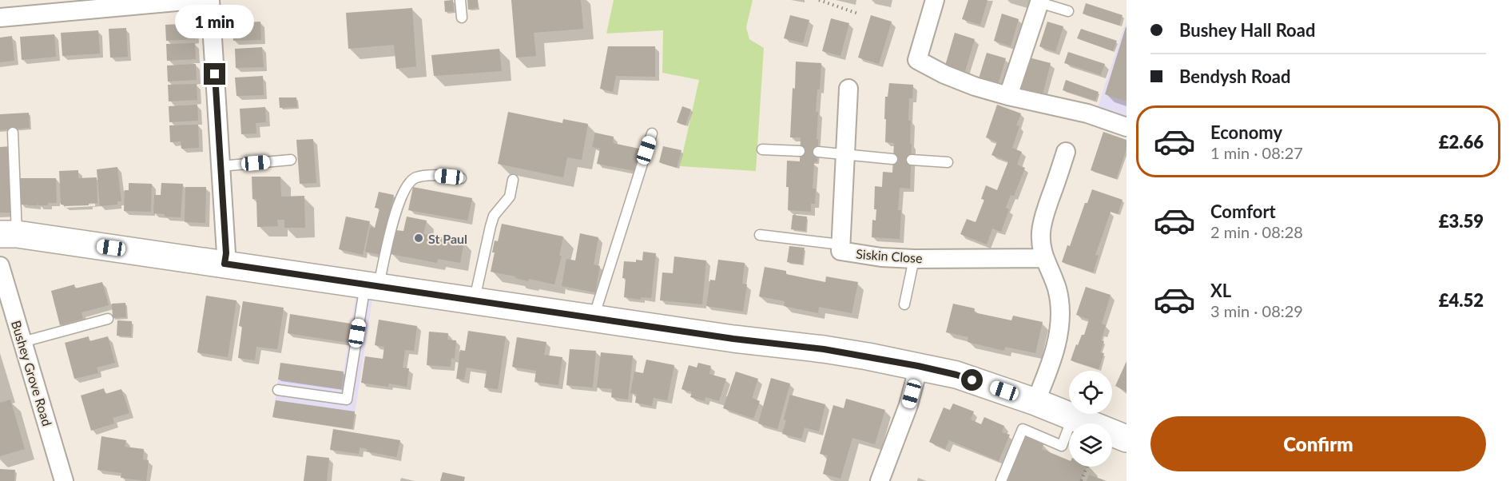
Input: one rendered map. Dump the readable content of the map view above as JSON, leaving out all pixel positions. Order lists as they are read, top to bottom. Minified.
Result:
{"streets":{"street":["Siskin Close","Bushey Grove Road"]},"places":["St Paul"],"page":{"banner":["Bushey Hall Road","Bendysh Road"],"bubble":"1 min","list":[{"name":"Economy","note":"1 min · 08:27","value":"£2.66"},{"name":"Comfort","note":"2 min · 08:28","value":"£3.59"},{"name":"XL","note":"3 min · 08:29","value":"£4.52"}],"buttons":"Confirm"}}
